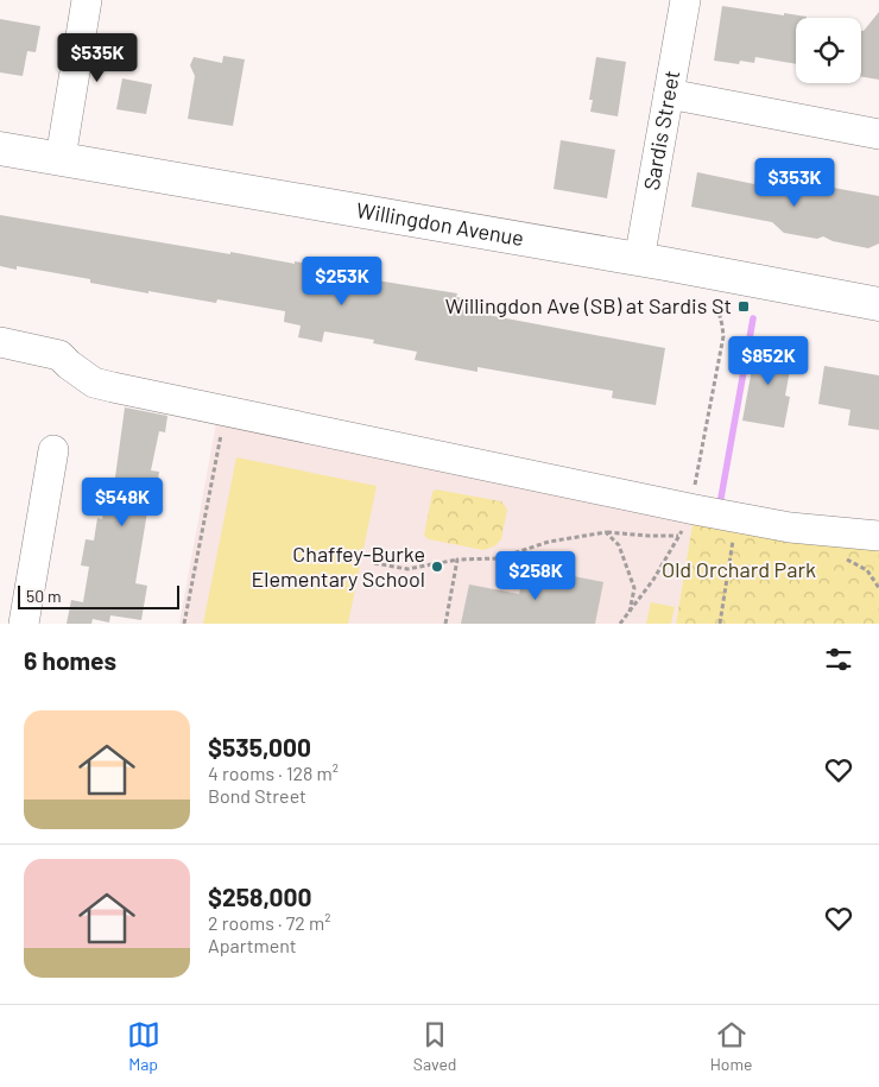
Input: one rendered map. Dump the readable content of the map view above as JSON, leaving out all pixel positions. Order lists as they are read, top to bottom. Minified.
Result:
{"streets":{"main road":["Willingdon Avenue"],"street":["Sardis Street"]},"crossings":[["Sardis Street","Willingdon Avenue"]],"parks":["Old Orchard Park"],"places":{"transit":["Willingdon Ave (SB) at Sardis St"],"other":["Chaffey-Burke Elementary School"]},"scale_bar":"50 m","page":{"price":["$535K","$353K","$253K","$852K","$548K","$258K"],"scale":"50 m","heading":"6 homes","list":[{"name":"$535,000","note":"4 rooms · 128 m² · Bond Street"},{"name":"$258,000","note":"2 rooms · 72 m² · Apartment"}],"tabs":["Map","Saved","Home"]}}
